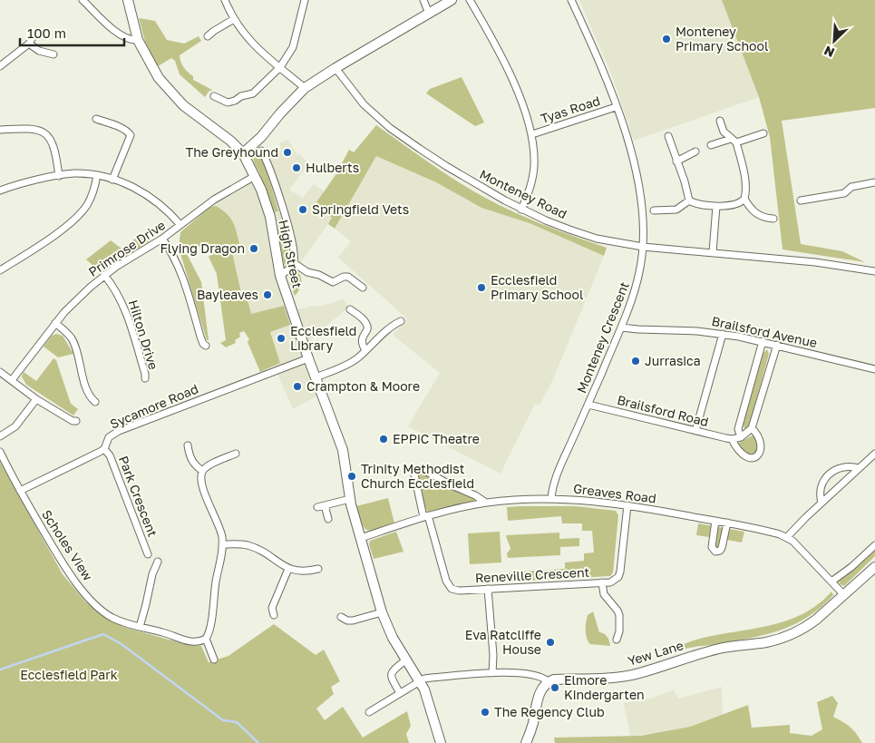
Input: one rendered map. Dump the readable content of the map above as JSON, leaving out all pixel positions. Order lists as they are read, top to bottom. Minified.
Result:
{"streets":{"street":["Tyas Road","Monteney Road","Primrose Drive","High Street","Brailsford Avenue","Hilton Drive","Monteney Crescent","Sycamore Road","Brailsford Road","Greaves Road","Park Crescent","Scholes View","Reneville Crescent","Yew Lane"]},"crossings":[["Tyas Road","Monteney Crescent"],["Monteney Road","Monteney Crescent"],["Primrose Drive","High Street"],["Primrose Drive","Hilton Drive"],["High Street","Sycamore Road"],["High Street","Greaves Road"],["High Street","Yew Lane"],["Brailsford Avenue","Monteney Crescent"],["Monteney Crescent","Brailsford Road"],["Monteney Crescent","Greaves Road"],["Sycamore Road","Park Crescent"],["Sycamore Road","Scholes View"],["Greaves Road","Reneville Crescent"],["Greaves Road","Yew Lane"]],"parks":["Ecclesfield Park"],"places":["Monteney Primary School","The Greyhound","Hulberts","Springfield Vets","Flying Dragon","Ecclesfield Primary School","Bayleaves","Ecclesfield Library","Jurrasica","Crampton & Moore","EPPiC Theatre","Trinity Methodist Church Ecclesfield","Eva Ratcliffe House","Elmore Kindergarten","The Regency Club"],"scale_bar":"100 m","north":"bottom left"}
